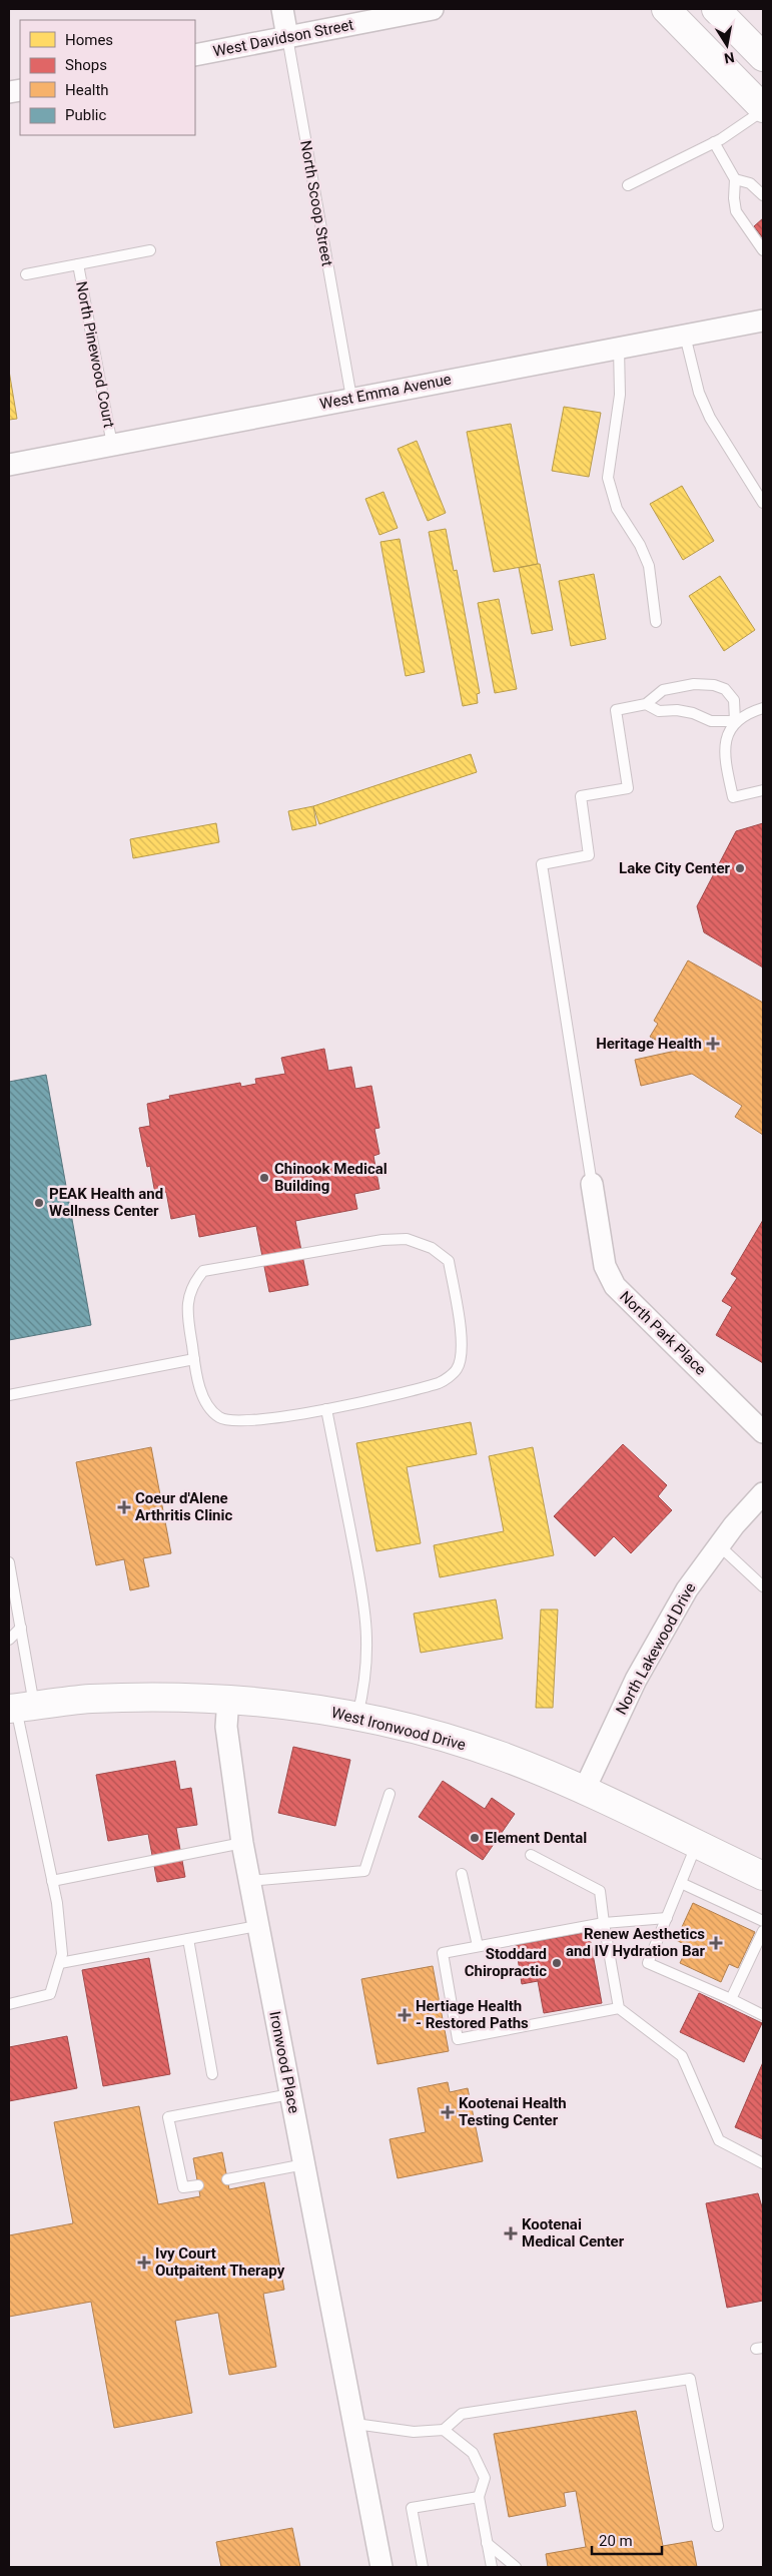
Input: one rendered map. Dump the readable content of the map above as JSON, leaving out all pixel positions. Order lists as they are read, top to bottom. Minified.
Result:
{"streets":{"street":["West Davidson Street","North Scoop Street","West Emma Avenue","North Park Place","North Lakewood Drive","West Ironwood Drive","Ironwood Place"],"lane":["North Pinewood Court"]},"crossings":[["West Davidson Street","North Scoop Street"],["North Scoop Street","West Emma Avenue"],["North Pinewood Court","West Emma Avenue"],["North Lakewood Drive","West Ironwood Drive"],["West Ironwood Drive","Ironwood Place"]],"places":{"other":["Lake City Center","Chinook Medical Building","PEAK Health and Wellness Center","Element Dental","Stoddard Chiropractic"],"health":["Heritage Health","Coeur d'Alene Arthritis Clinic","Renew Aesthetics and IV Hydration Bar","Hertiage Health - Restored Paths","Kootenai Health Testing Center","Kootenai Medical Center","Ivy Court Outpaitent Therapy"]},"legend":["Homes","Shops","Health","Public"],"scale_bar":"20 m","north":"bottom"}
